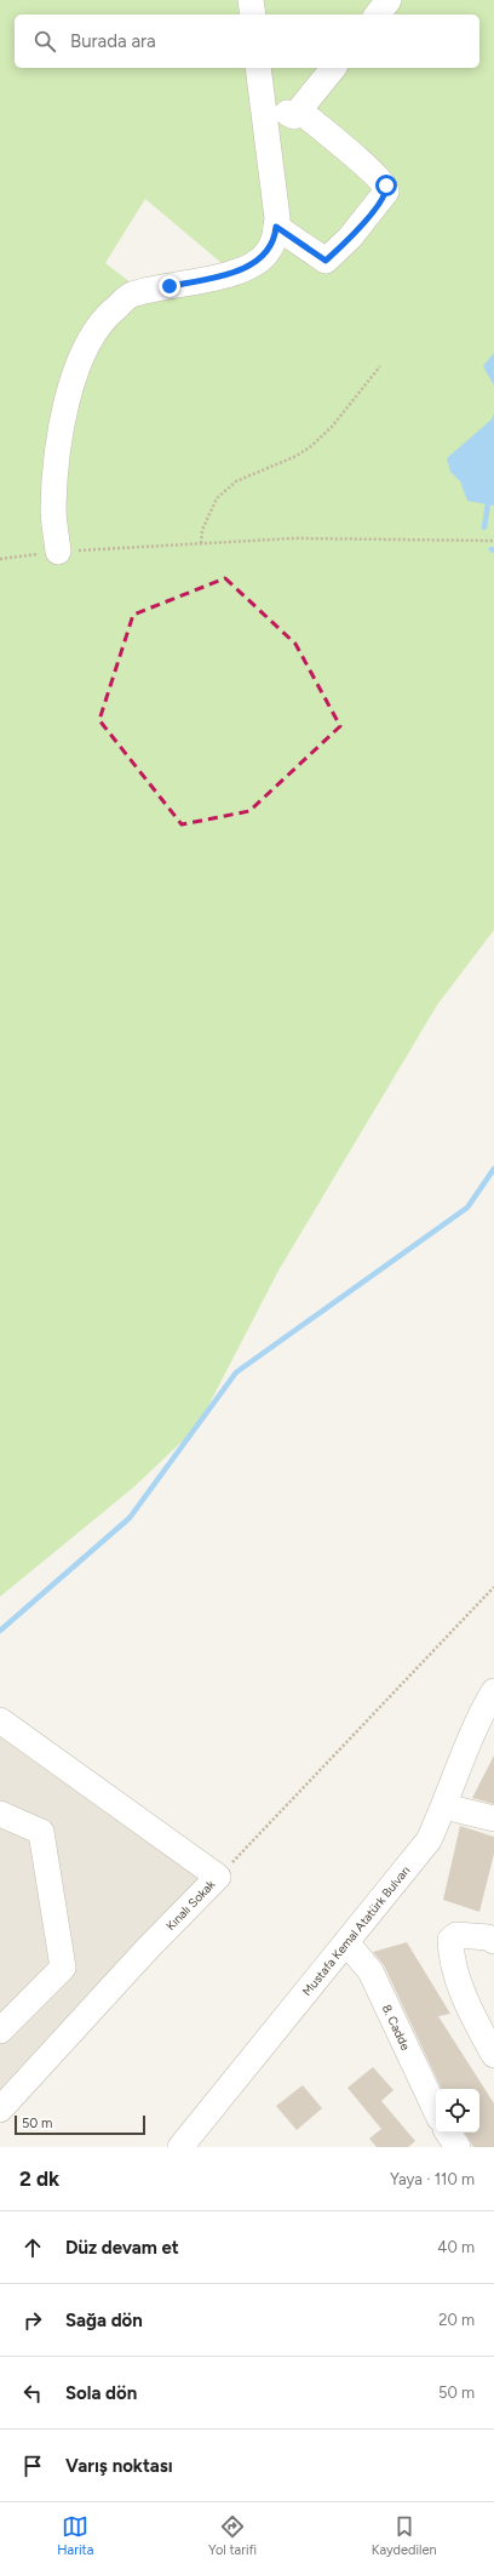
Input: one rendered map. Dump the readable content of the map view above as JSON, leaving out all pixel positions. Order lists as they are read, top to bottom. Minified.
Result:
{"streets":{"street":["Kınalı Sokak","Mustafa Kemal Atatürk Bulvarı","8. Cadde"]},"crossings":[["Mustafa Kemal Atatürk Bulvarı","8. Cadde"]],"scale_bar":"50 m","page":{"search":"Burada ara","scale":"50 m","heading":["2 dk","Yaya · 110 m"],"list":[["Düz devam et","40 m"],["Sağa dön","20 m"],["Sola dön","50 m"],"Varış noktası"],"nav":["Harita","Yol tarifi","Kaydedilen"]}}
